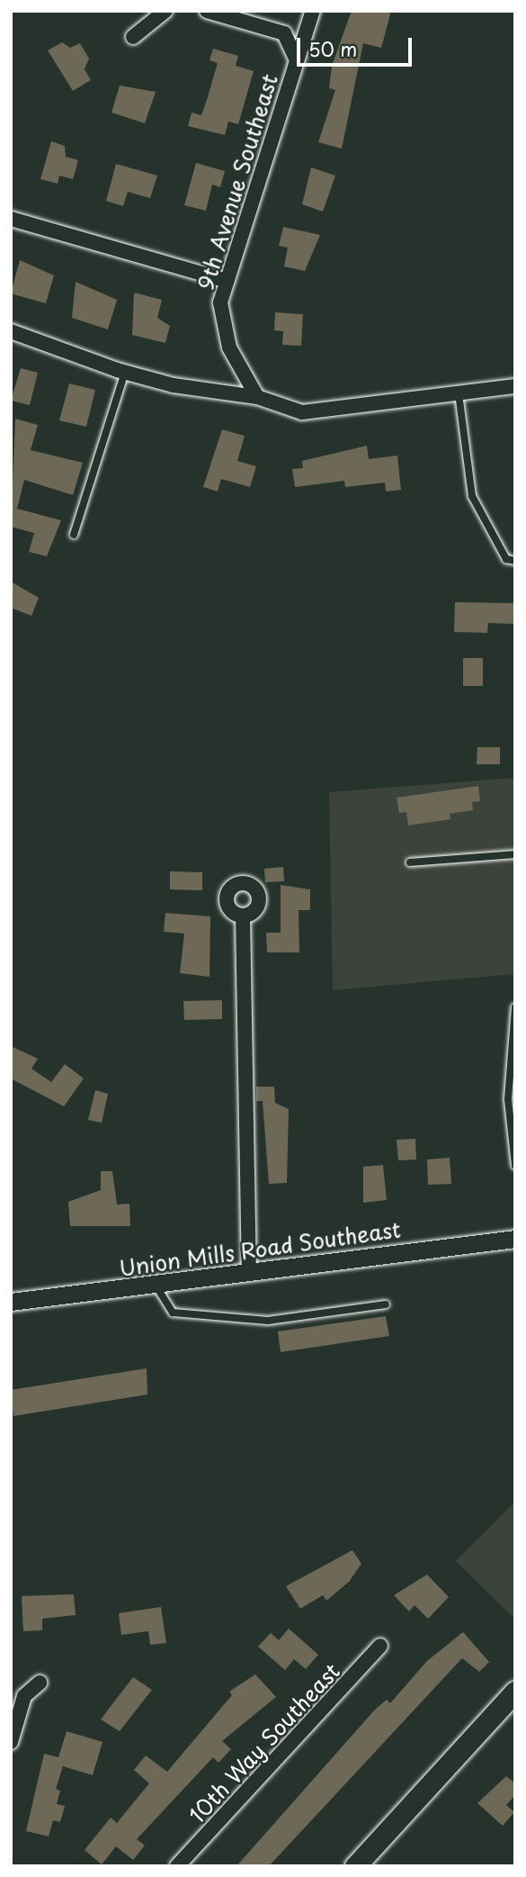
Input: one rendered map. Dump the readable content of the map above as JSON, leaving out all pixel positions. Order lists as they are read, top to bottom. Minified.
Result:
{"streets":{"street":["9th Avenue Southeast","Union Mills Road Southeast","10th Way Southeast"]},"scale_bar":"50 m"}
